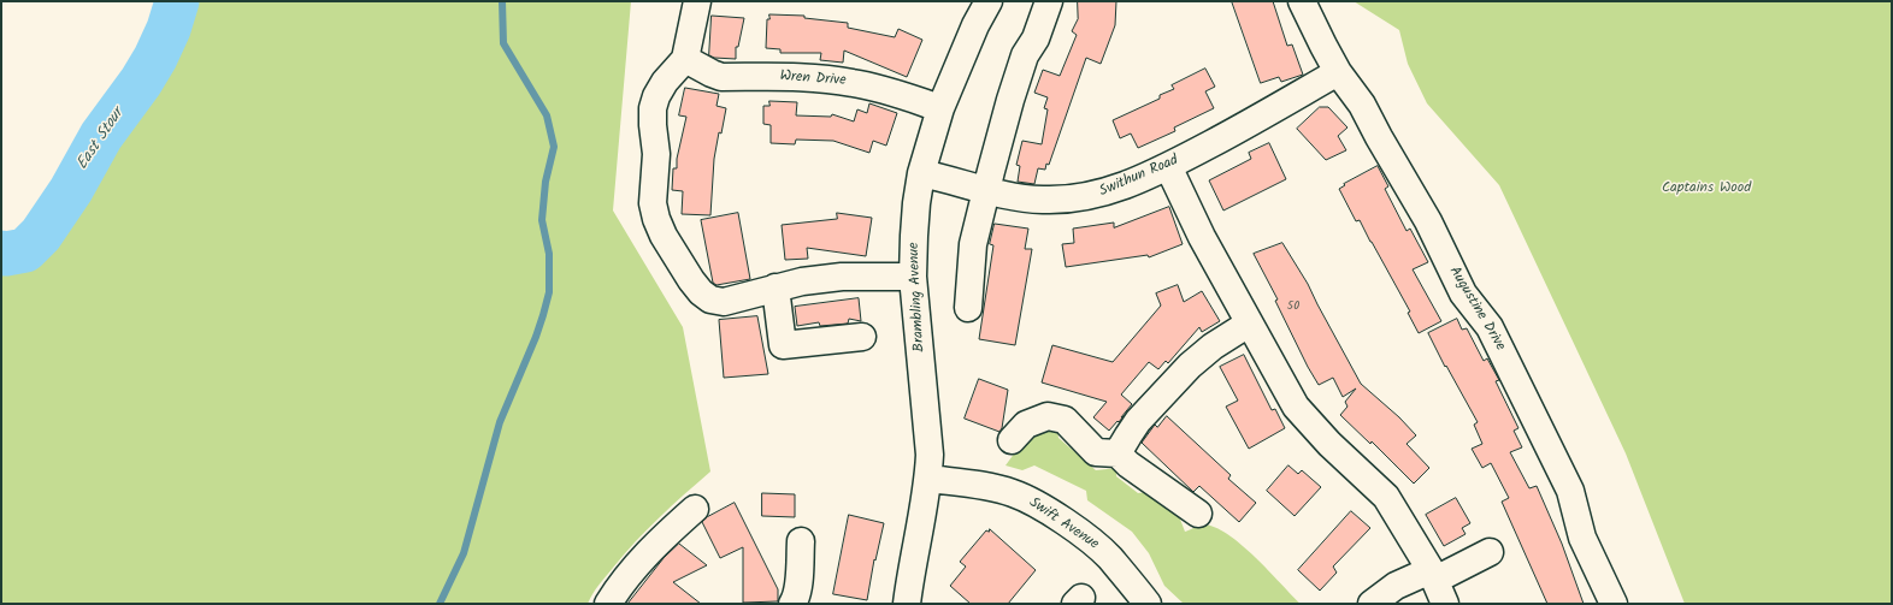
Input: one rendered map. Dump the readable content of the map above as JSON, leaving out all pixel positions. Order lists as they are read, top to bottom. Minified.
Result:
{"streets":{"street":["Wren Drive","Swithun Road","Brambling Avenue","Augustine Drive","Swift Avenue"]},"crossings":[["Wren Drive","Brambling Avenue"],["Swithun Road","Brambling Avenue"],["Swithun Road","Augustine Drive"],["Brambling Avenue","Swift Avenue"]],"water":["East Stour"],"parks":["Captains Wood"],"house_numbers":["50"]}
